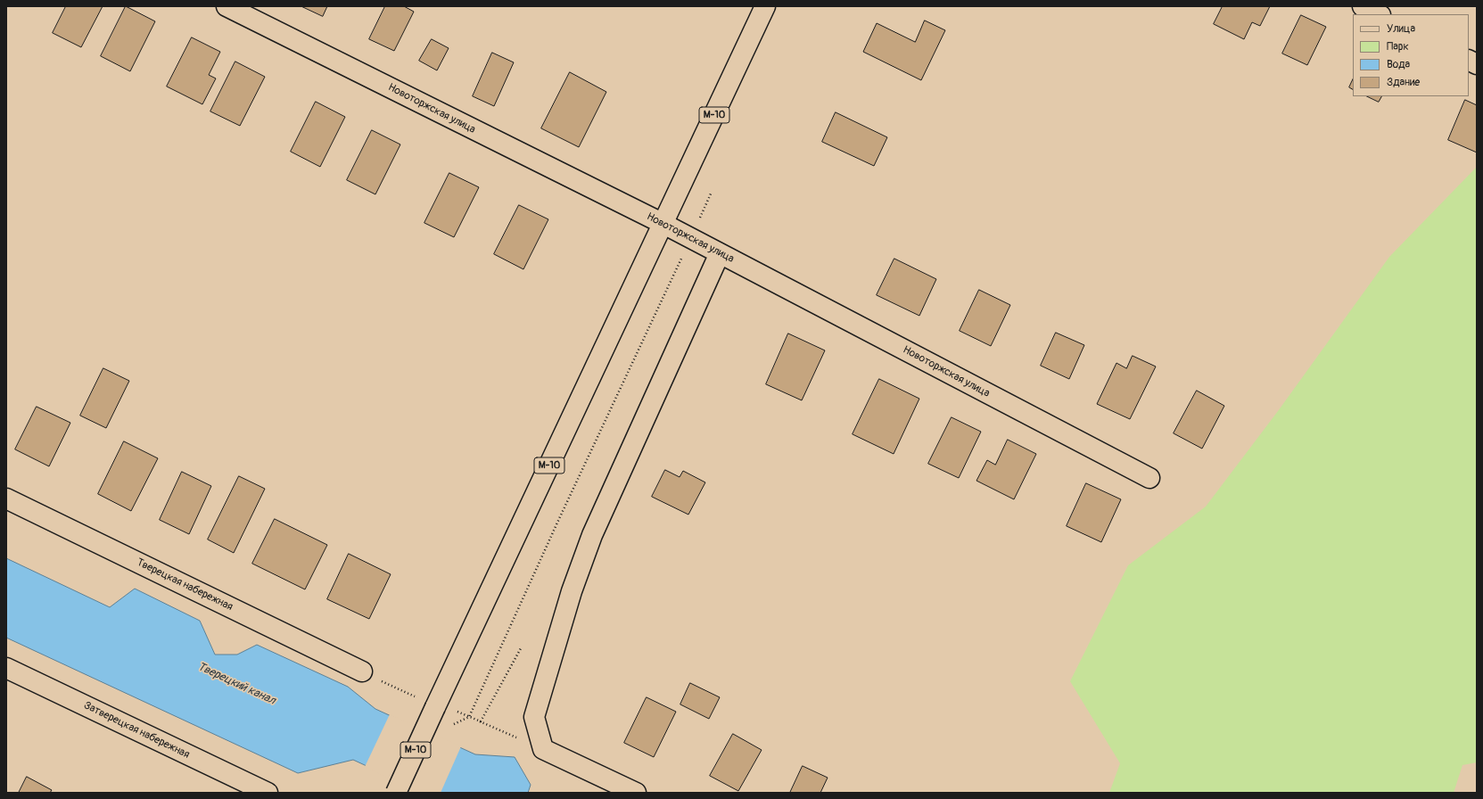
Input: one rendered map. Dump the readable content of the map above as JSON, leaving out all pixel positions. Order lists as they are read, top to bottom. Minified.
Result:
{"streets":{"main road":["Новоторжская улица","М-10","Тверецкая набережная","Затверецкая набережная"]},"crossings":[["Новоторжская улица","М-10"]],"water":["Тверецкий канал"],"legend":["Улица","Парк","Вода","Здание"]}
